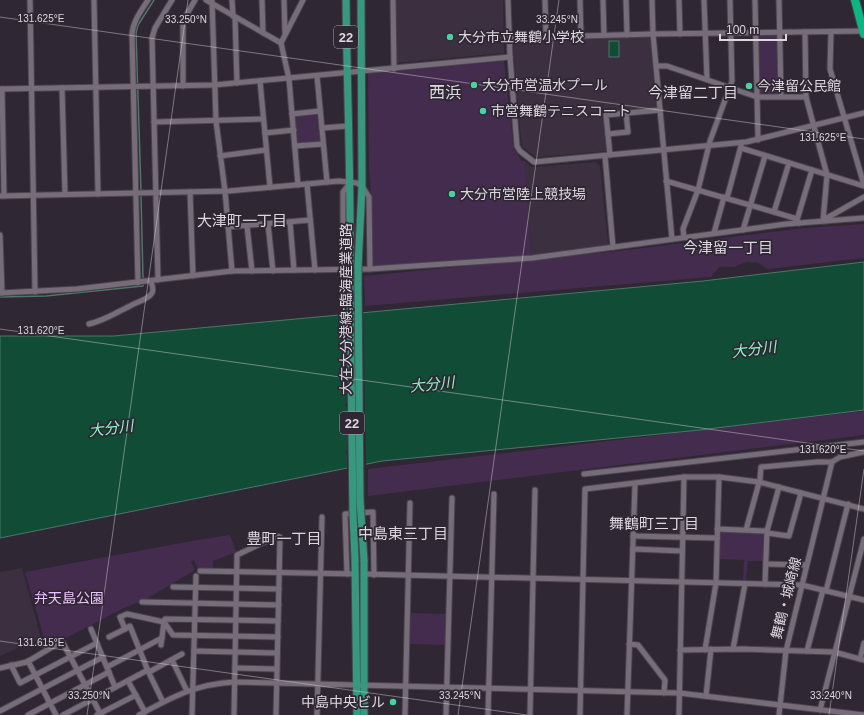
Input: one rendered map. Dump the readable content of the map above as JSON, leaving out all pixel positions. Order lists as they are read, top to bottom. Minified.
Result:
{"streets":{"main road":["22","大在大分港線;臨海産業道路"],"street":["舞鶴・城崎線"]},"districts":["西浜","今津留二丁目","大津町一丁目","今津留一丁目","舞鶴町三丁目","中島東三丁目","豊町一丁目"],"water":["大分川"],"parks":["弁天島公園"],"places":["大分市立舞鶴小学校","大分市営温水プール","今津留公民館","市営舞鶴テニスコート","大分市営陸上競技場","中島中央ビル"],"scale_bar":"100 m","coordinates":["131.625°E","33.250°N","33.245°N","131.620°E","131.615°E","33.240°N"]}
